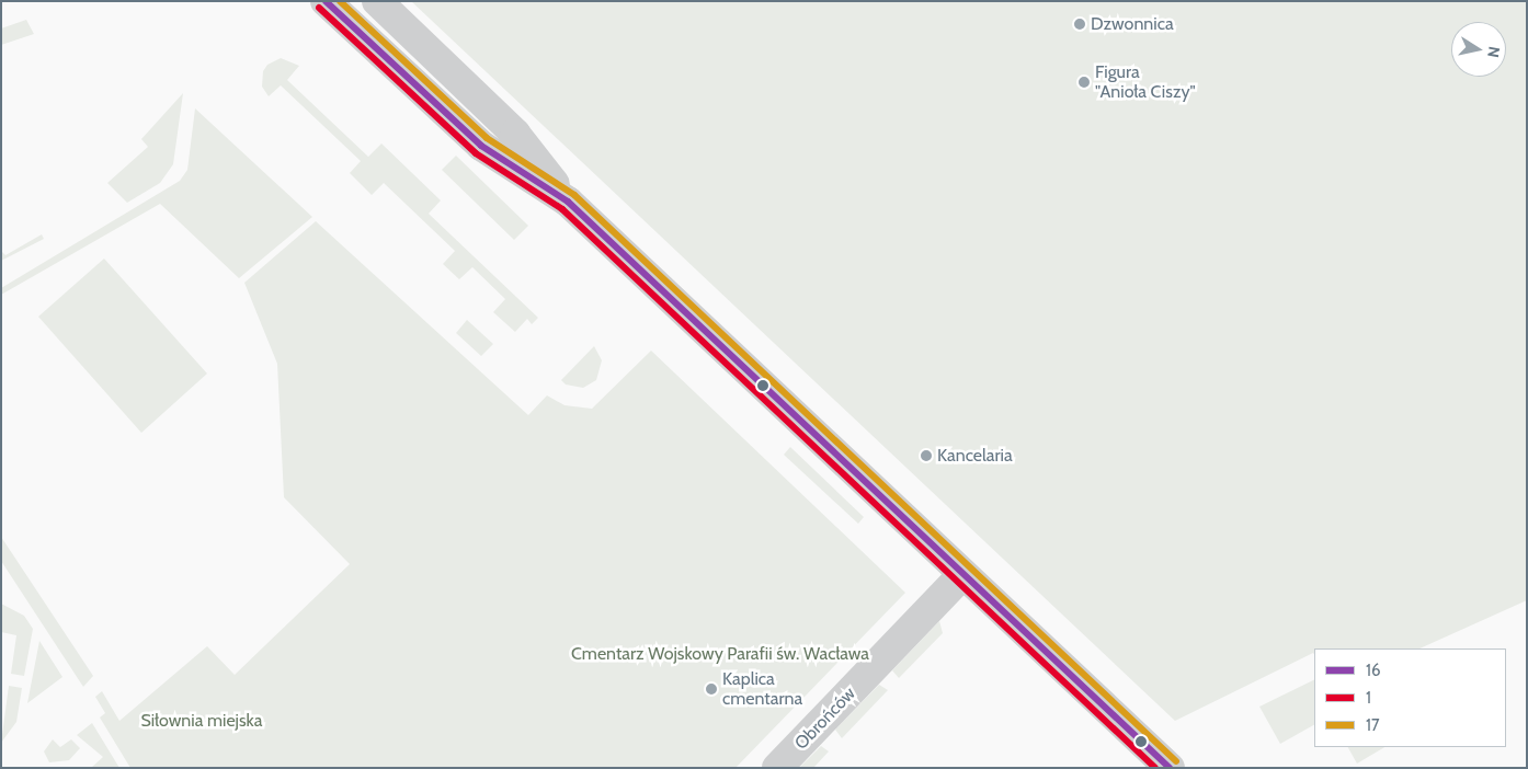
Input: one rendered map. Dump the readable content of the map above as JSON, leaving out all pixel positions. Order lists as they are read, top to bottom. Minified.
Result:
{"streets":{"street":["Obrońców"]},"parks":["Cmentarz Wojskowy Parafii św. Wacława","Siłownia miejska"],"places":["Dzwonnica","Figura \"Anioła Ciszy\"","Kancelaria","Kaplica cmentarna"],"lines":["transit line 16","transit line 17","transit line 1"],"legend":["16","1","17"],"north":"right"}
